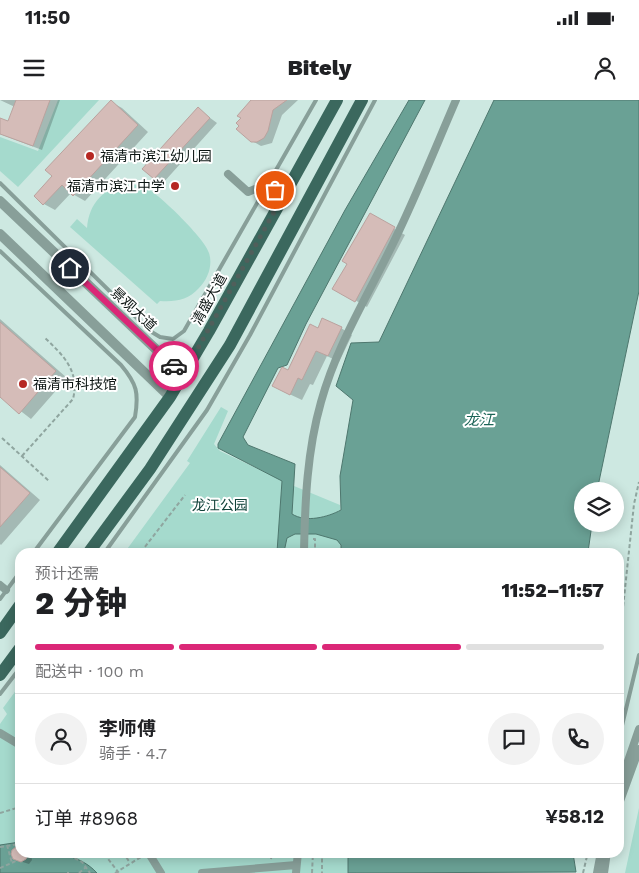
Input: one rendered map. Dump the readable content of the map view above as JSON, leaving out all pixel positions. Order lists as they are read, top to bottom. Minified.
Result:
{"streets":{"main road":["清盛大道"],"street":["景观大道"]},"crossings":[["清盛大道","景观大道"]],"water":["龙江"],"parks":["龙江公园"],"places":["福清市滨江幼儿园","福清市滨江中学","福清市科技馆"],"page":{"status":"11:50","header":"Bitely","heading":["2 分钟","预计还需","11:52–11:57"],"panel":["李师傅","骑手 · 4.7","订单 #8968","¥58.12"],"bar":"配送中 · 100 m"}}
